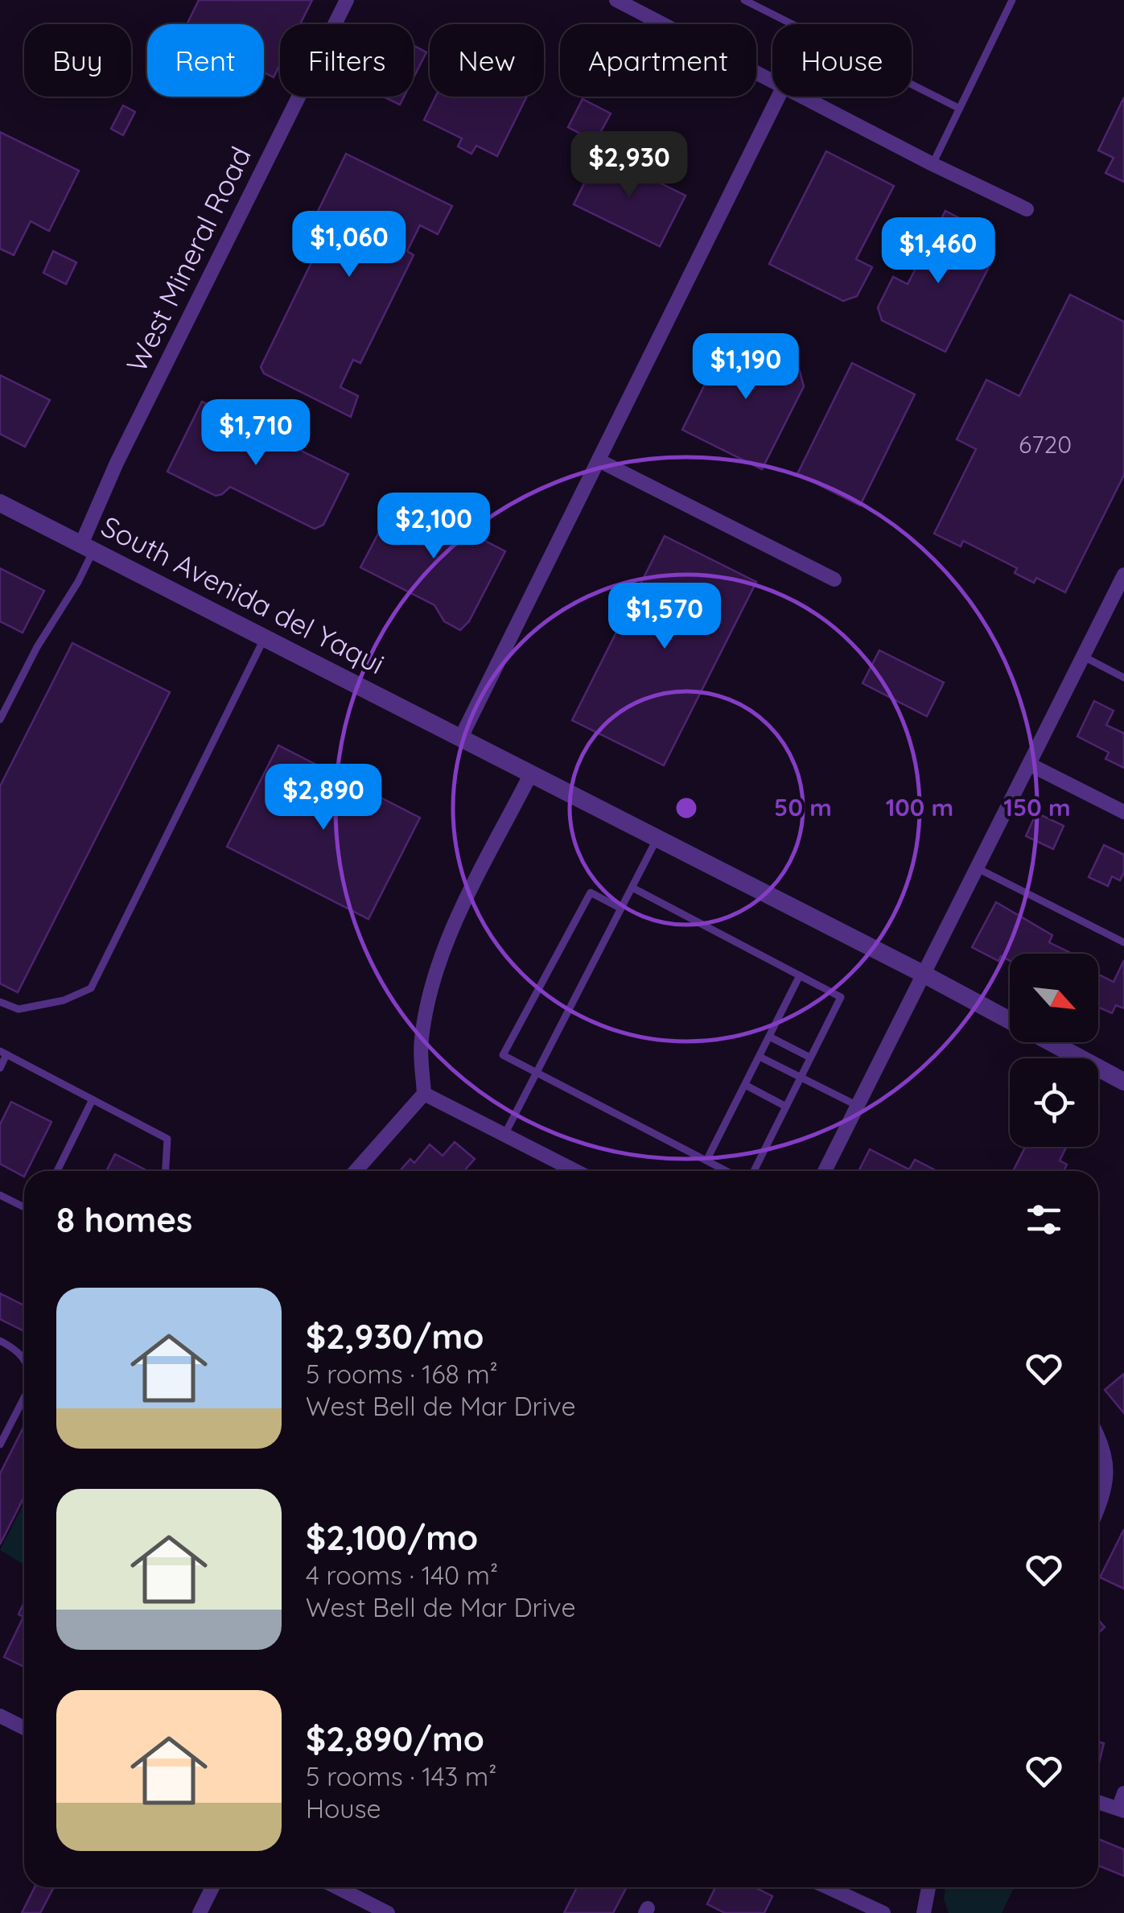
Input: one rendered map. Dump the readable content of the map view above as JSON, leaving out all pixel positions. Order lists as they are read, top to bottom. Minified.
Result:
{"streets":{"street":["West Mineral Road","South Avenida del Yaqui"]},"crossings":[["West Mineral Road","South Avenida del Yaqui"]],"house_numbers":["6720"],"north":"bottom right","page":{"chip":["Buy","Rent","Filters","New","Apartment","House"],"price":["$2,930","$1,060","$1,460","$1,190","$1,710","$2,100","$1,570","$2,890"],"heading":"8 homes","list":[{"name":"$2,930/mo","note":"5 rooms · 168 m² · West Bell de Mar Drive"},{"name":"$2,100/mo","note":"4 rooms · 140 m² · West Bell de Mar Drive"},{"name":"$2,890/mo","note":"5 rooms · 143 m² · House"}]},"rings":["50 m","100 m","150 m"]}
